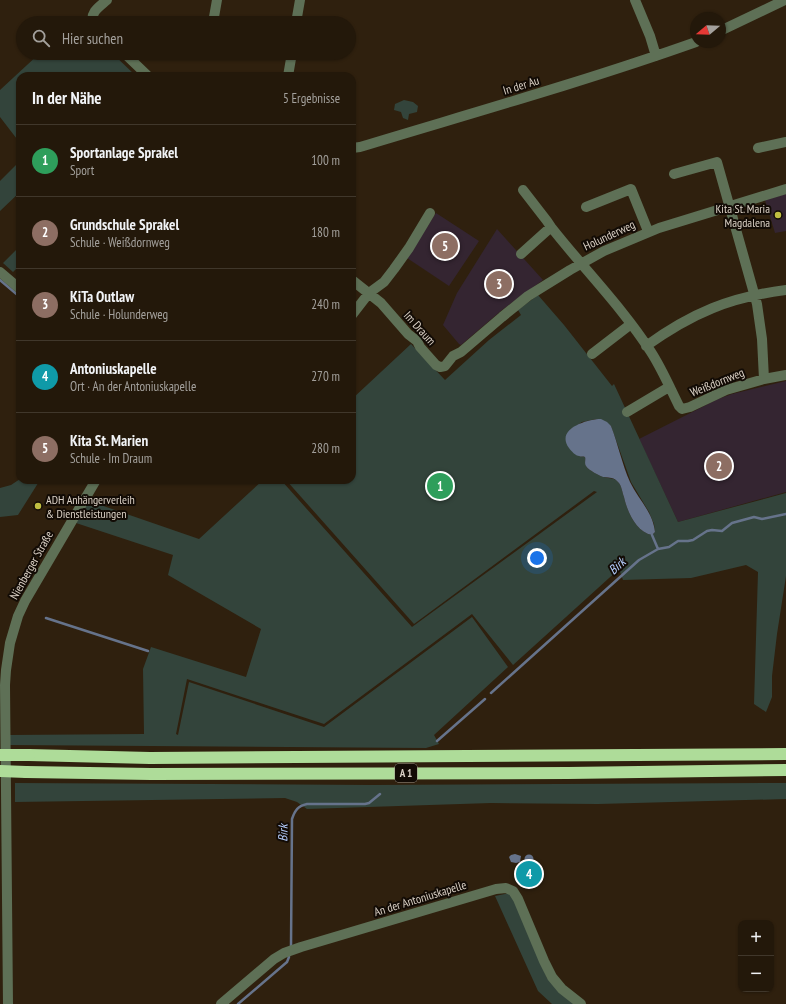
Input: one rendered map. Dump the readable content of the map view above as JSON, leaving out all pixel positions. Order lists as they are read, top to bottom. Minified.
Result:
{"streets":{"highway":["A 1"],"street":["In der Au","Holunderweg","Im Draum","Weißdornweg","Nienberger Straße","An der Antoniuskapelle"]},"crossings":[["Holunderweg","Im Draum"],["Holunderweg","Weißdornweg"]],"water":["Birk"],"places":["Kita St. Maria Magdalena","ADH Anhängerverleih & Dienstleistungen"],"north":"left","page":{"search":"Hier suchen","heading":["In der Nähe","5 Ergebnisse"],"list":[{"mark":"1","name":"Sportanlage Sprakel","note":"Sport","value":"100 m"},{"mark":"2","name":"Grundschule Sprakel","note":"Schule · Weißdornweg","value":"180 m"},{"mark":"3","name":"KiTa Outlaw","note":"Schule · Holunderweg","value":"240 m"},{"mark":"4","name":"Antoniuskapelle","note":"Ort · An der Antoniuskapelle","value":"270 m"},{"mark":"5","name":"Kita St. Marien","note":"Schule · Im Draum","value":"280 m"}],"pins":["5","3","2","1","4"],"map_buttons":["+","−"]}}
